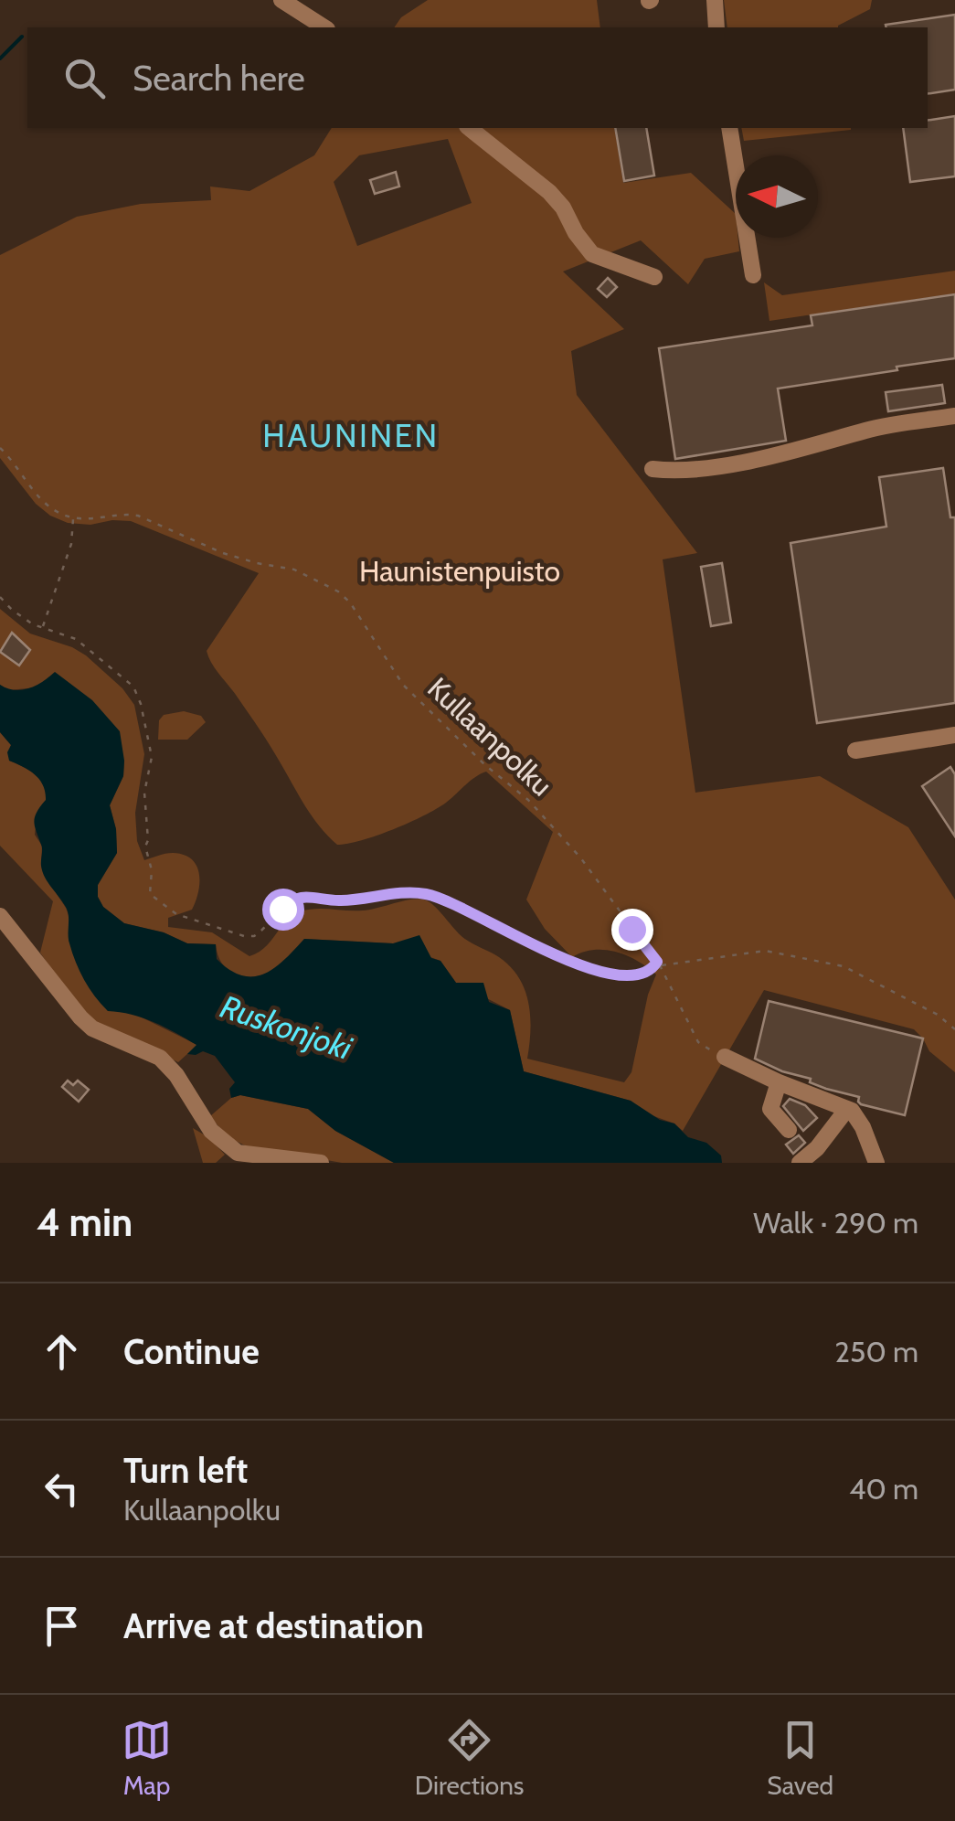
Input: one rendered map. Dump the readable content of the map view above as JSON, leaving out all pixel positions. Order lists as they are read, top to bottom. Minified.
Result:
{"streets":{"path":["Kullaanpolku"]},"districts":["HAUNINEN"],"water":["Ruskonjoki"],"parks":["Haunistenpuisto"],"north":"left","page":{"search":"Search here","heading":["4 min","Walk · 290 m"],"list":[["Continue","250 m"],["Turn left","Kullaanpolku","40 m"],"Arrive at destination"],"nav":["Map","Directions","Saved"]}}
